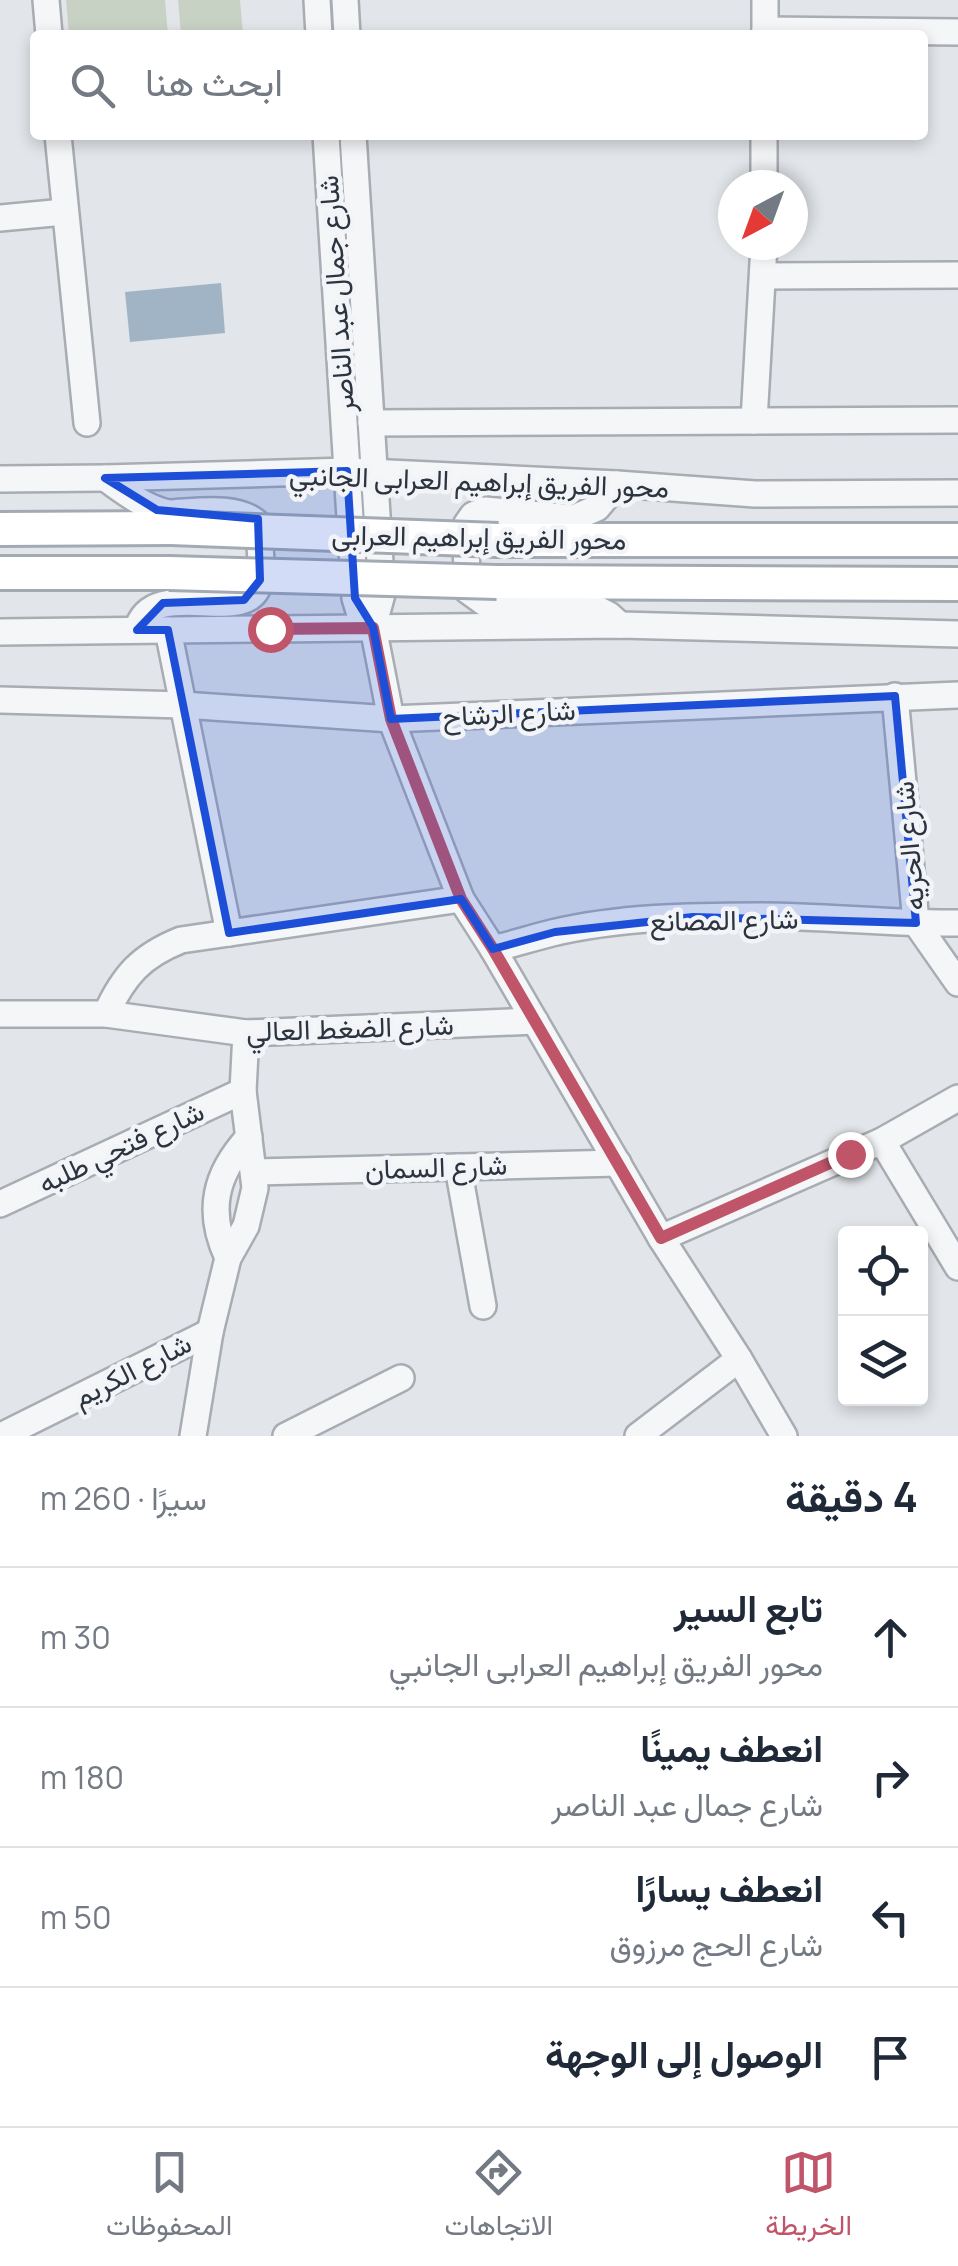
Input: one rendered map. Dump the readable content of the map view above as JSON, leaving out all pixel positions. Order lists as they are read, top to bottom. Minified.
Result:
{"streets":{"main road":["محور الفريق إبراهيم العرابى"],"street":["شارع جمال عبد الناصر","محور الفريق إبراهيم العرابى الجانبي","شارع الرشاح","شارع الحريه","شارع المصانع","شارع الضغط العالي","شارع فتحي طلبه","شارع السمان","شارع الكريم"]},"crossings":[["شارع جمال عبد الناصر","محور الفريق إبراهيم العرابى الجانبي"],["شارع جمال عبد الناصر","شارع الرشاح"],["شارع جمال عبد الناصر","شارع المصانع"],["شارع جمال عبد الناصر","شارع الضغط العالي"],["شارع جمال عبد الناصر","شارع السمان"],["شارع الرشاح","شارع الحريه"],["شارع الحريه","شارع المصانع"]],"north":"bottom left","page":{"search":"ابحث هنا","heading":["4 دقيقة","سيرًا · 260 m"],"list":[["تابع السير","محور الفريق إبراهيم العرابى الجانبي","30 m"],["انعطف يمينًا","شارع جمال عبد الناصر","180 m"],["انعطف يسارًا","شارع الحج مرزوق","50 m"],"الوصول إلى الوجهة"],"nav":["الخريطة","الاتجاهات","المحفوظات"]}}
